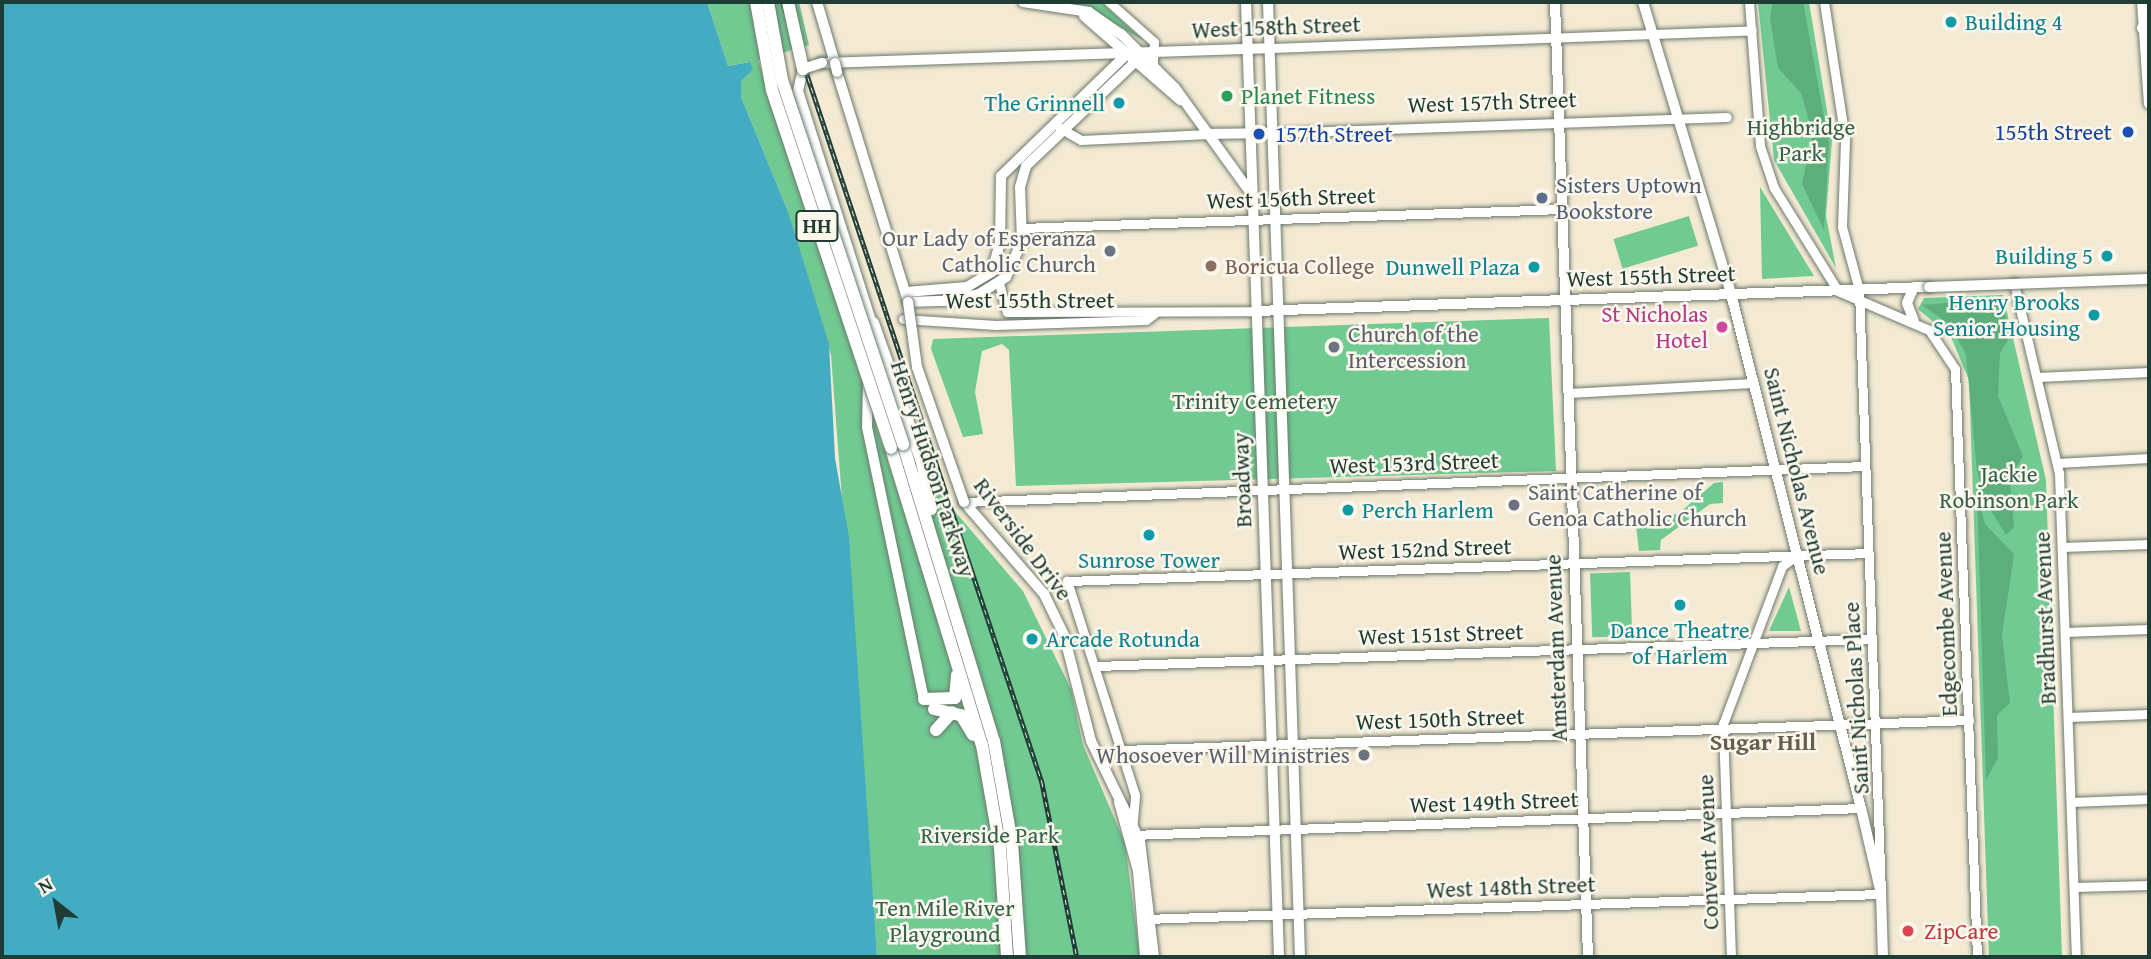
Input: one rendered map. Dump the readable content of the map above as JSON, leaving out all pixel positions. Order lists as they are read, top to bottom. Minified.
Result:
{"streets":{"highway":["HH","Henry Hudson Parkway"],"main road":["West 158th Street","West 157th Street","West 155th Street","Saint Nicholas Avenue","Broadway","Riverside Drive","Amsterdam Avenue"],"street":["West 156th Street","West 153rd Street","West 152nd Street","Bradhurst Avenue","Edgecombe Avenue","West 151st Street","Saint Nicholas Place","West 150th Street","West 149th Street","Convent Avenue","West 148th Street"]},"crossings":[["West 158th Street","Saint Nicholas Avenue"],["West 158th Street","Broadway"],["West 158th Street","Amsterdam Avenue"],["West 157th Street","Saint Nicholas Avenue"],["West 157th Street","Broadway"],["West 157th Street","Amsterdam Avenue"],["West 156th Street","Broadway"],["West 156th Street","Amsterdam Avenue"],["West 155th Street","Saint Nicholas Avenue"],["West 155th Street","Broadway"],["West 155th Street","Edgecombe Avenue"],["West 155th Street","Amsterdam Avenue"],["West 155th Street","Saint Nicholas Place"],["West 153rd Street","Saint Nicholas Avenue"],["West 153rd Street","Broadway"],["West 153rd Street","Riverside Drive"],["West 153rd Street","Amsterdam Avenue"],["West 153rd Street","Saint Nicholas Place"],["Saint Nicholas Avenue","West 152nd Street"],["Saint Nicholas Avenue","West 151st Street"],["Saint Nicholas Avenue","Saint Nicholas Place"],["Saint Nicholas Avenue","West 150th Street"],["Saint Nicholas Avenue","West 149th Street"],["Saint Nicholas Avenue","Convent Avenue"],["Saint Nicholas Avenue","West 148th Street"],["Broadway","West 152nd Street"],["Broadway","West 151st Street"],["Broadway","West 150th Street"],["Broadway","West 149th Street"],["Broadway","West 148th Street"],["Riverside Drive","West 152nd Street"],["Riverside Drive","West 151st Street"],["Riverside Drive","West 150th Street"],["Riverside Drive","West 149th Street"],["Riverside Drive","West 148th Street"],["West 152nd Street","Amsterdam Avenue"],["West 152nd Street","Saint Nicholas Place"],["West 152nd Street","Convent Avenue"],["Edgecombe Avenue","Saint Nicholas Place"],["Edgecombe Avenue","West 150th Street"],["West 151st Street","Amsterdam Avenue"],["West 151st Street","Saint Nicholas Place"],["West 151st Street","Convent Avenue"],["Amsterdam Avenue","West 150th Street"],["Amsterdam Avenue","West 149th Street"],["Amsterdam Avenue","West 148th Street"],["Saint Nicholas Place","West 150th Street"],["Saint Nicholas Place","West 148th Street"],["West 150th Street","Convent Avenue"],["West 149th Street","Convent Avenue"],["Convent Avenue","West 148th Street"]],"districts":["Sugar Hill"],"parks":["Highbridge Park","Trinity Cemetery","Jackie Robinson Park","Riverside Park","Ten Mile River Playground"],"places":["Building 4","Planet Fitness","The Grinnell","155th Street","157th Street","Sisters Uptown Bookstore","Our Lady of Esperanza Catholic Church","Building 5","Boricua College","Dunwell Plaza","Henry Brooks Senior Housing","St Nicholas Hotel","Church of the Intercession","Saint Catherine of Genoa Catholic Church","Perch Harlem","Sunrose Tower","Dance Theatre of Harlem","Arcade Rotunda","Whosoever Will Ministries","ZipCare"],"north":"top left"}
